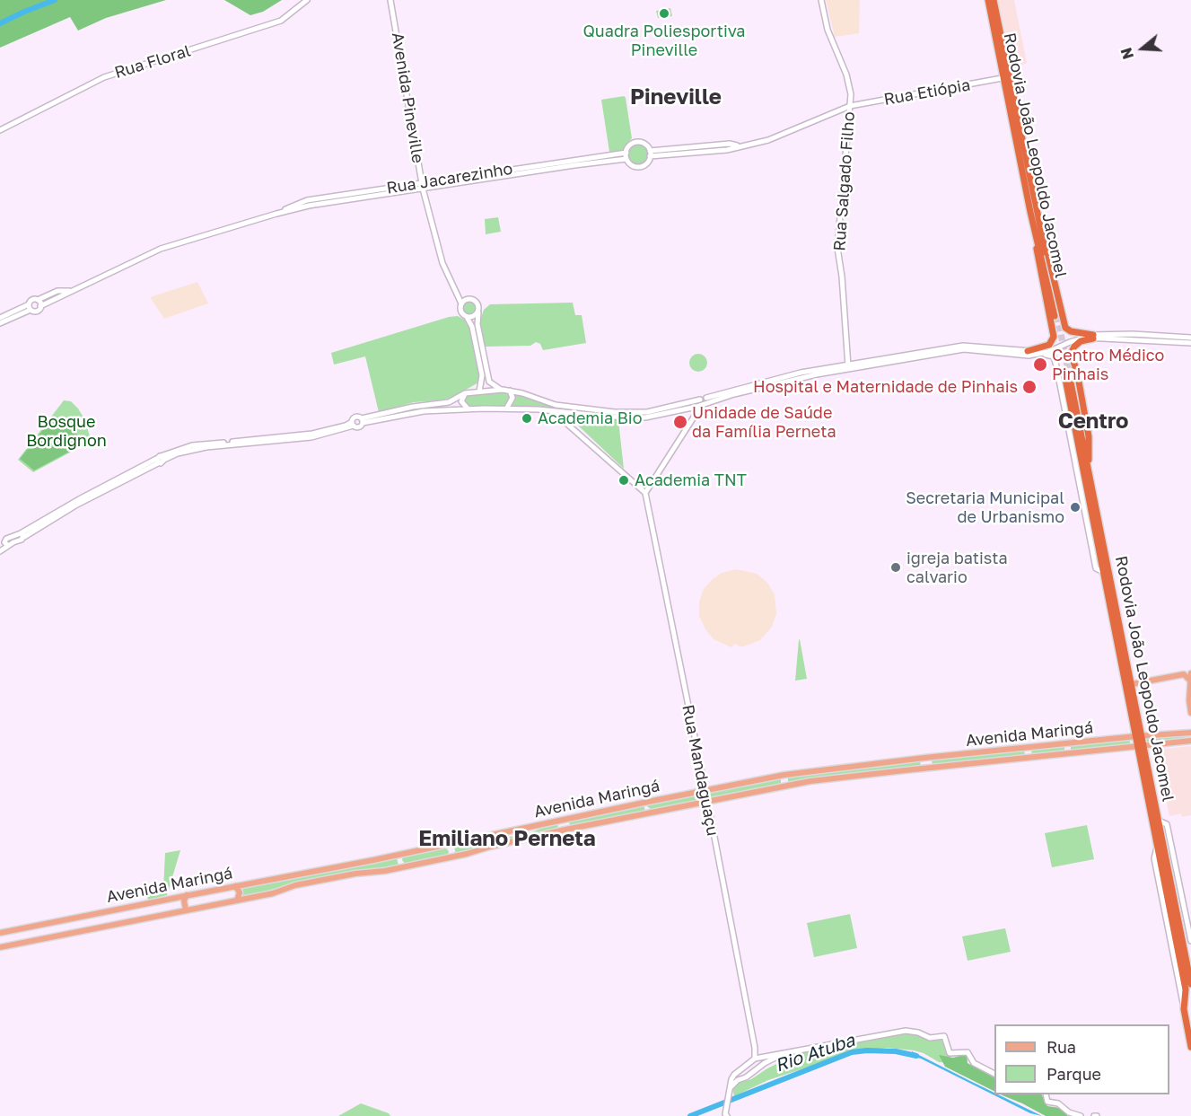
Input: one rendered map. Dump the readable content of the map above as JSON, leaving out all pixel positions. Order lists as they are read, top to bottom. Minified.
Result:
{"streets":{"highway":["Rodovia João Leopoldo Jacomel"],"main road":["Avenida Maringá"],"street":["Rua Floral","Rua Etiópia","Avenida Pineville","Rua Jacarezinho","Rua Salgado Filho","Rua Mandaguaçu"]},"crossings":[["Rua Etiópia","Rodovia João Leopoldo Jacomel"],["Rua Etiópia","Rua Salgado Filho"],["Avenida Pineville","Rua Jacarezinho"],["Rodovia João Leopoldo Jacomel","Avenida Maringá"],["Avenida Maringá","Rua Mandaguaçu"]],"districts":["Pineville","Centro","Emiliano Perneta"],"water":["Rio Atuba"],"parks":["Bosque Bordignon"],"places":["Quadra Poliesportiva Pineville","Centro Médico Pinhais","Hospital e Maternidade de Pinhais","Academia Bio","Unidade de Saúde da Família Perneta","Academia TNT","Secretaria Municipal de Urbanismo","igreja batista calvario"],"legend":["Rua","Parque"],"north":"left"}
